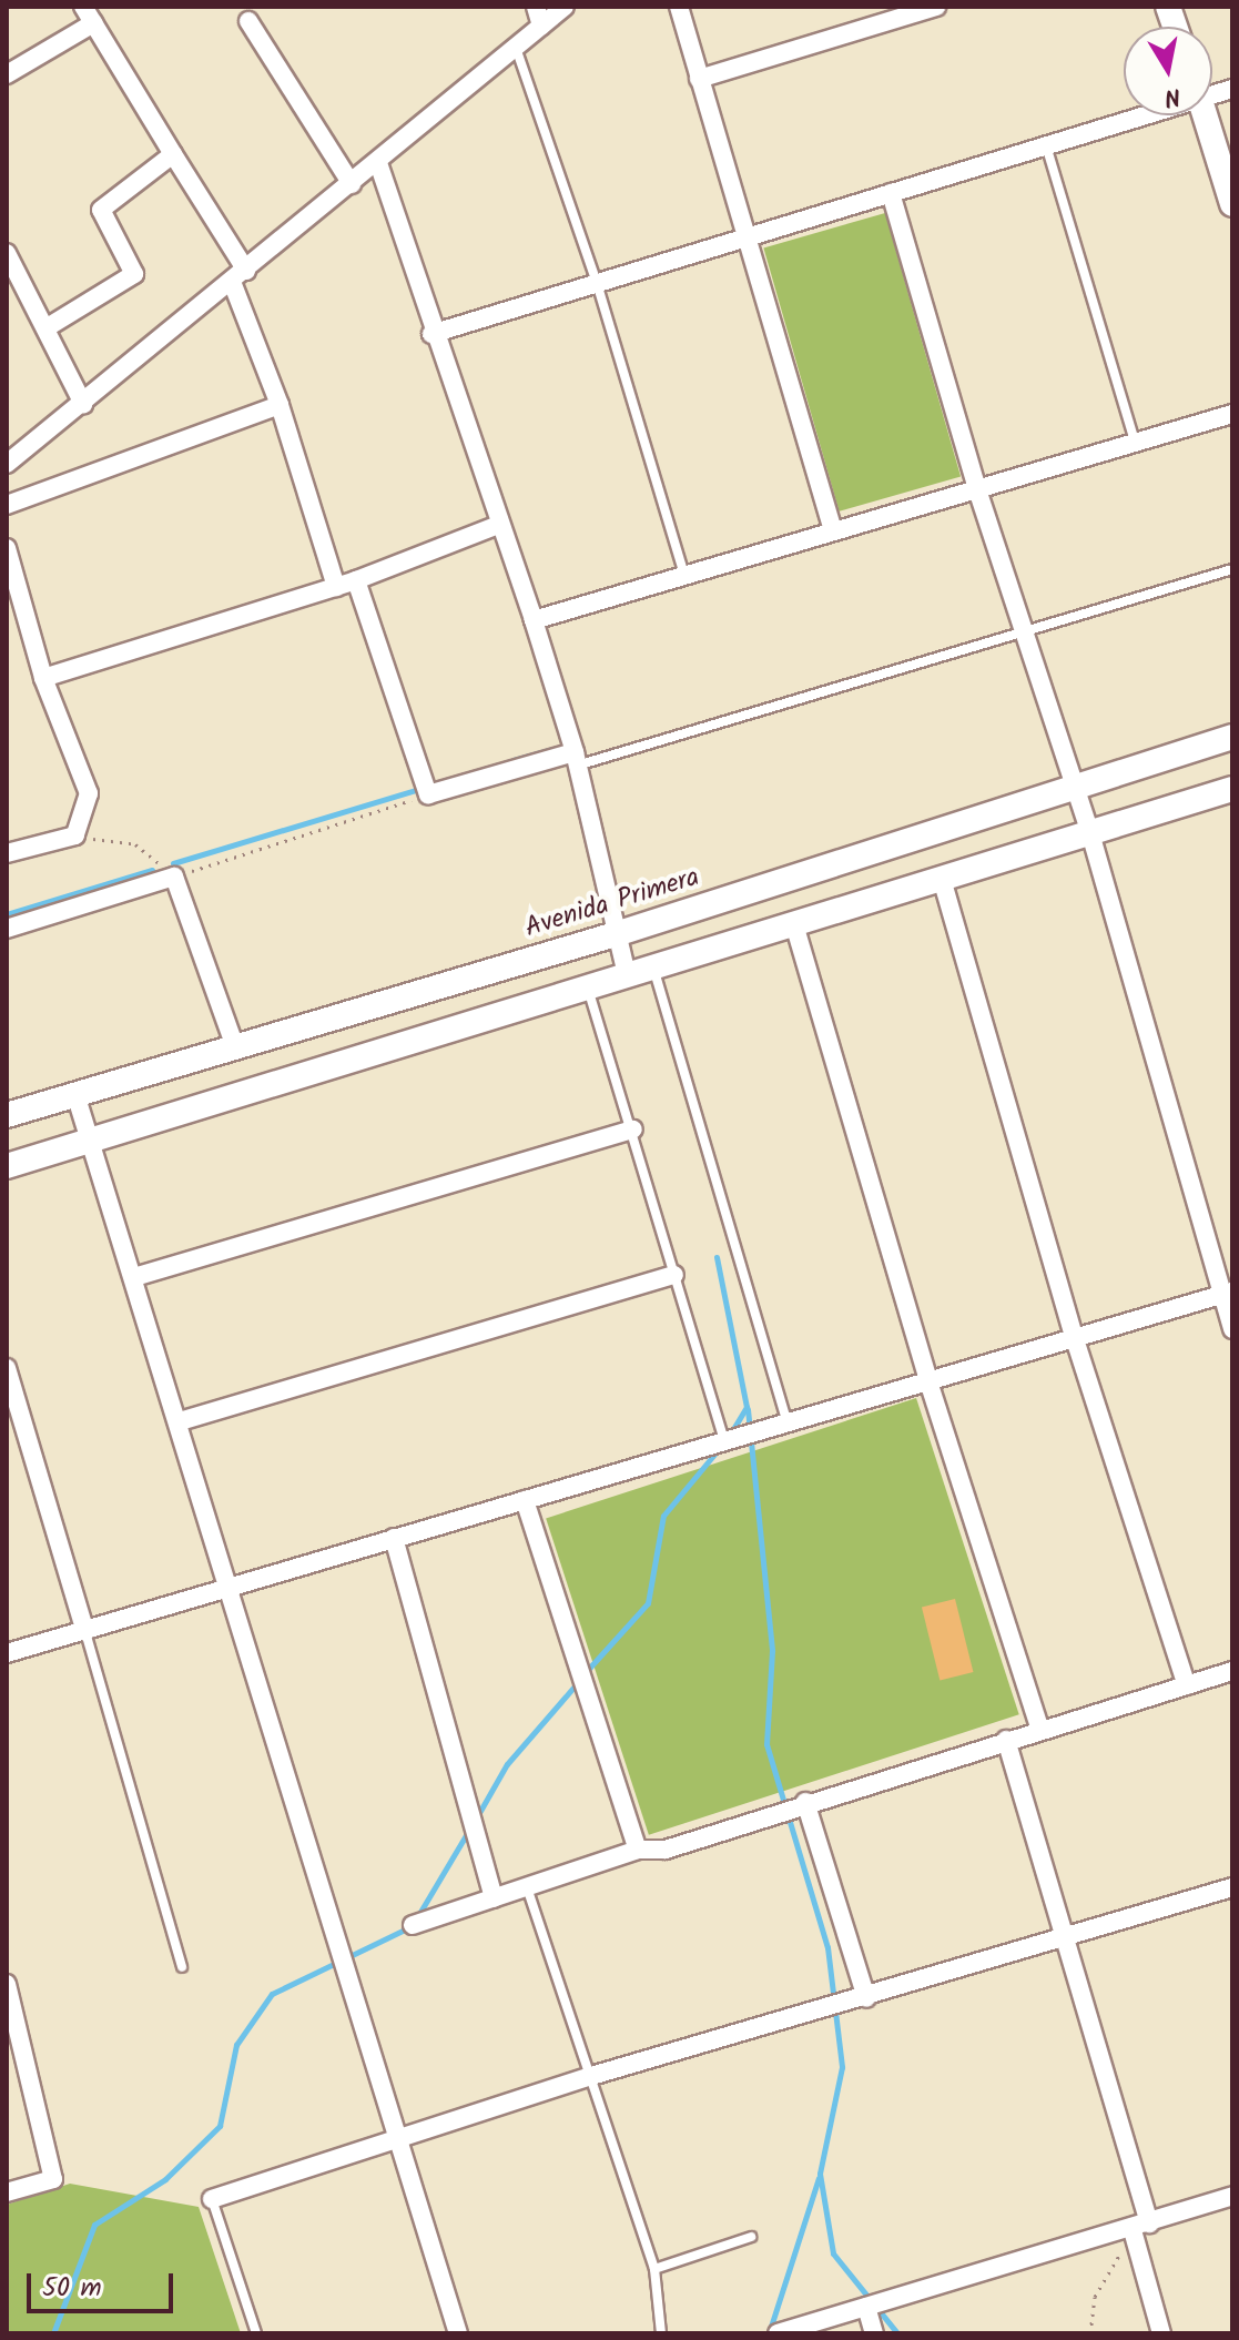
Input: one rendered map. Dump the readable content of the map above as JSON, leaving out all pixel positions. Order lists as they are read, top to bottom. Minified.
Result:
{"streets":{"main road":["Avenida Primera"]},"scale_bar":"50 m","north":"bottom"}
